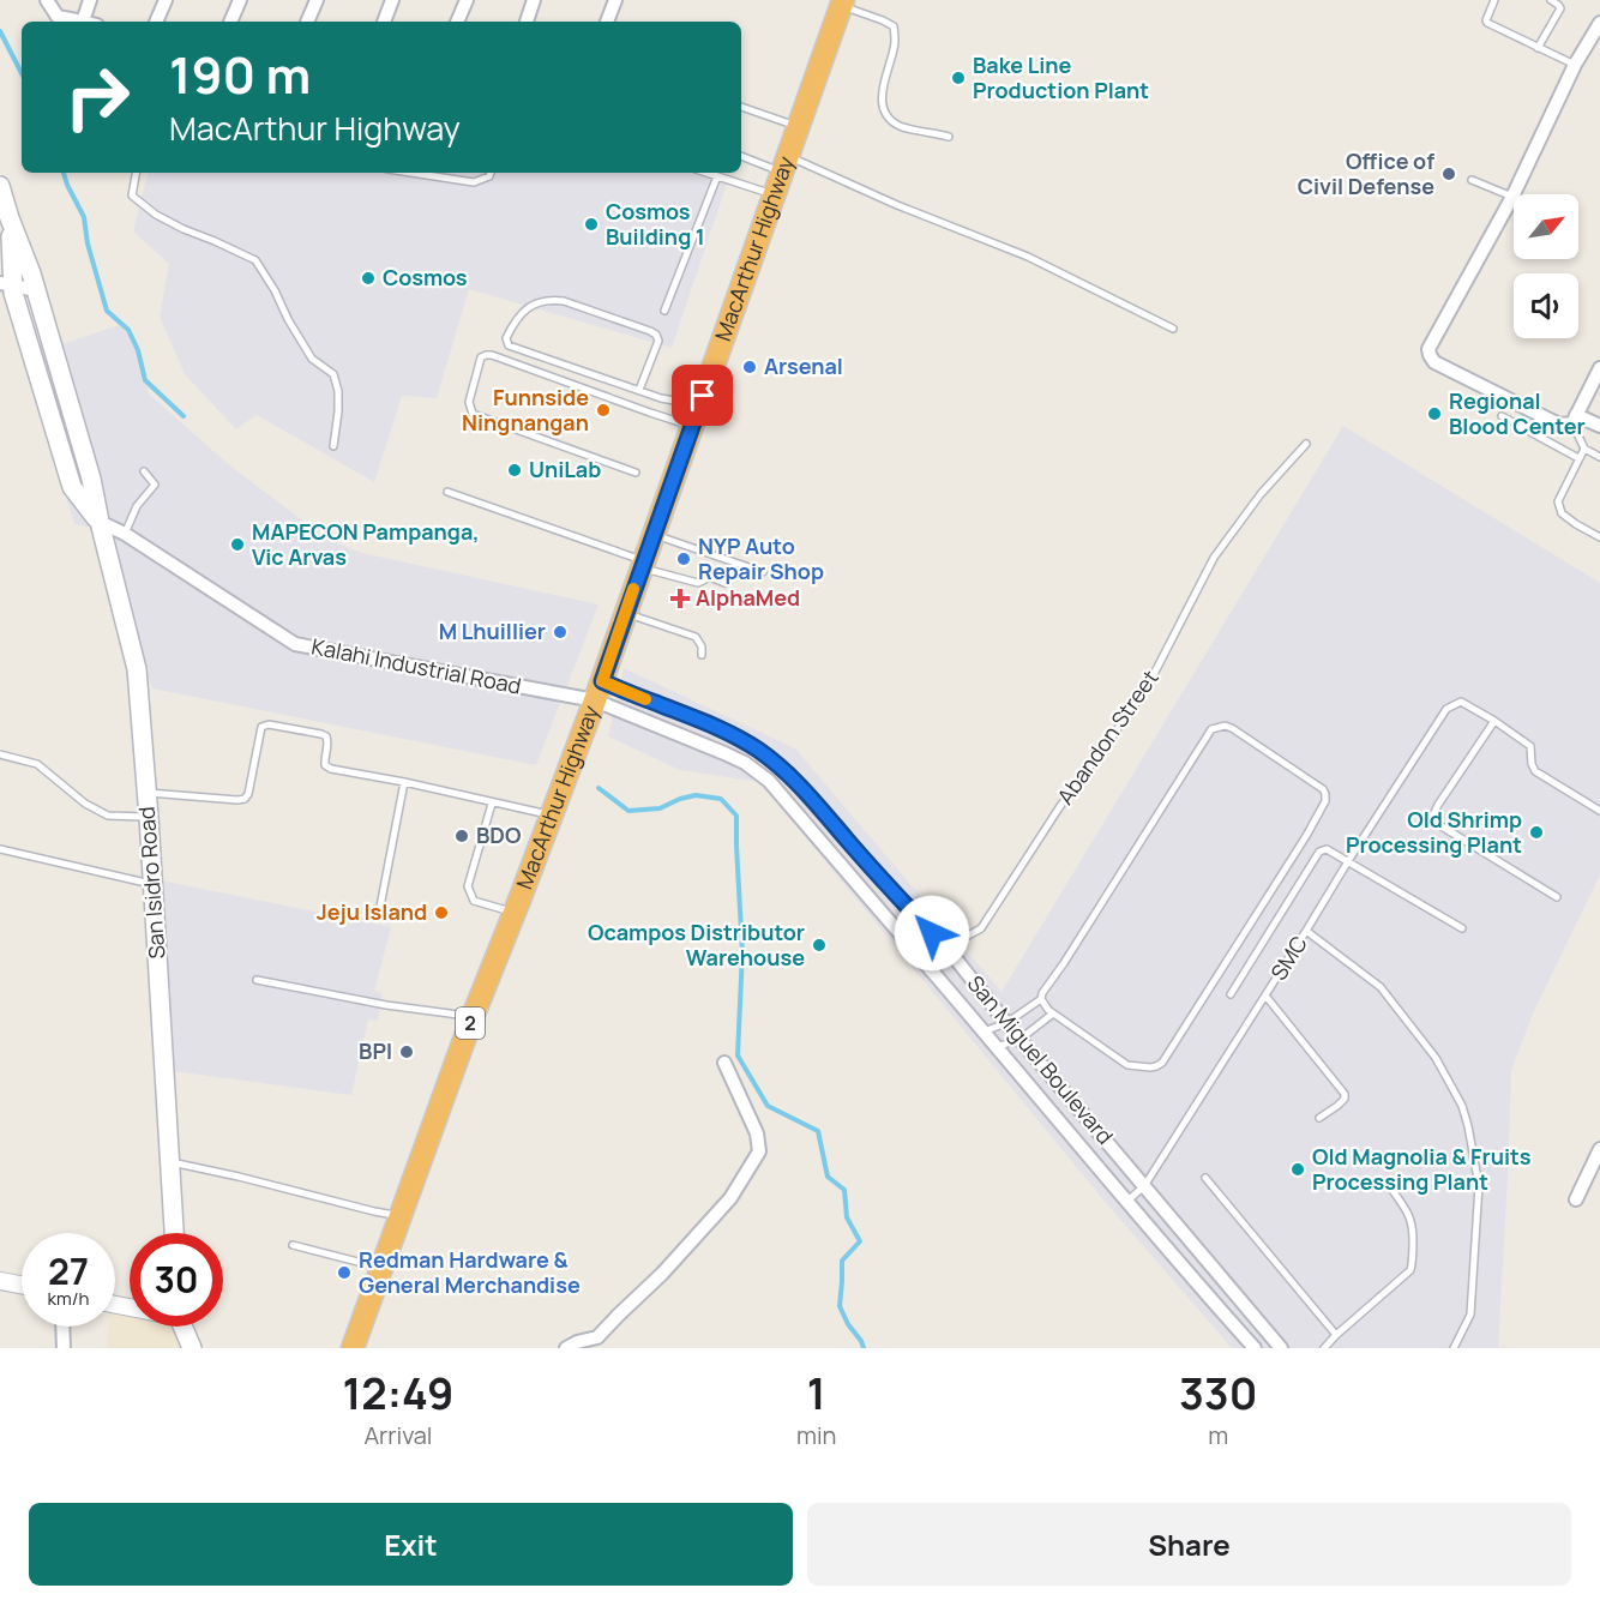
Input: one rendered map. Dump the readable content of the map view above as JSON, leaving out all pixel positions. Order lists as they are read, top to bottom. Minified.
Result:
{"streets":{"highway":["MacArthur Highway","2"],"main road":["San Isidro Road"],"street":["Kalahi Industrial Road","San Miguel Boulevard"],"lane":["Abandon Street","SMC"]},"crossings":[["MacArthur Highway","Kalahi Industrial Road"],["MacArthur Highway","San Miguel Boulevard"],["Kalahi Industrial Road","San Isidro Road"],["Kalahi Industrial Road","San Miguel Boulevard"],["Abandon Street","San Miguel Boulevard"],["SMC","San Miguel Boulevard"]],"places":{"other":["Bake Line Production Plant","Office of Civil Defense","Cosmos Building 1","Cosmos","Arsenal","Funnside Ningnangan","Regional Blood Center","UniLab","MAPECON Pampanga, Vic Arvas","NYP Auto Repair Shop","M Lhuillier","Old Shrimp Processing Plant","BDO","Jeju Island","Ocampos Distributor Warehouse","BPI","Old Magnolia & Fruits Processing Plant","Redman Hardware & General Merchandise"],"health":["AlphaMed"]},"north":"top right","page":{"turn":["190 m","MacArthur Highway"],"speed":"27 km/h","limit":"30","eta":["12:49","Arrival","1","min","330","m"],"buttons":["Exit","Share"]}}
